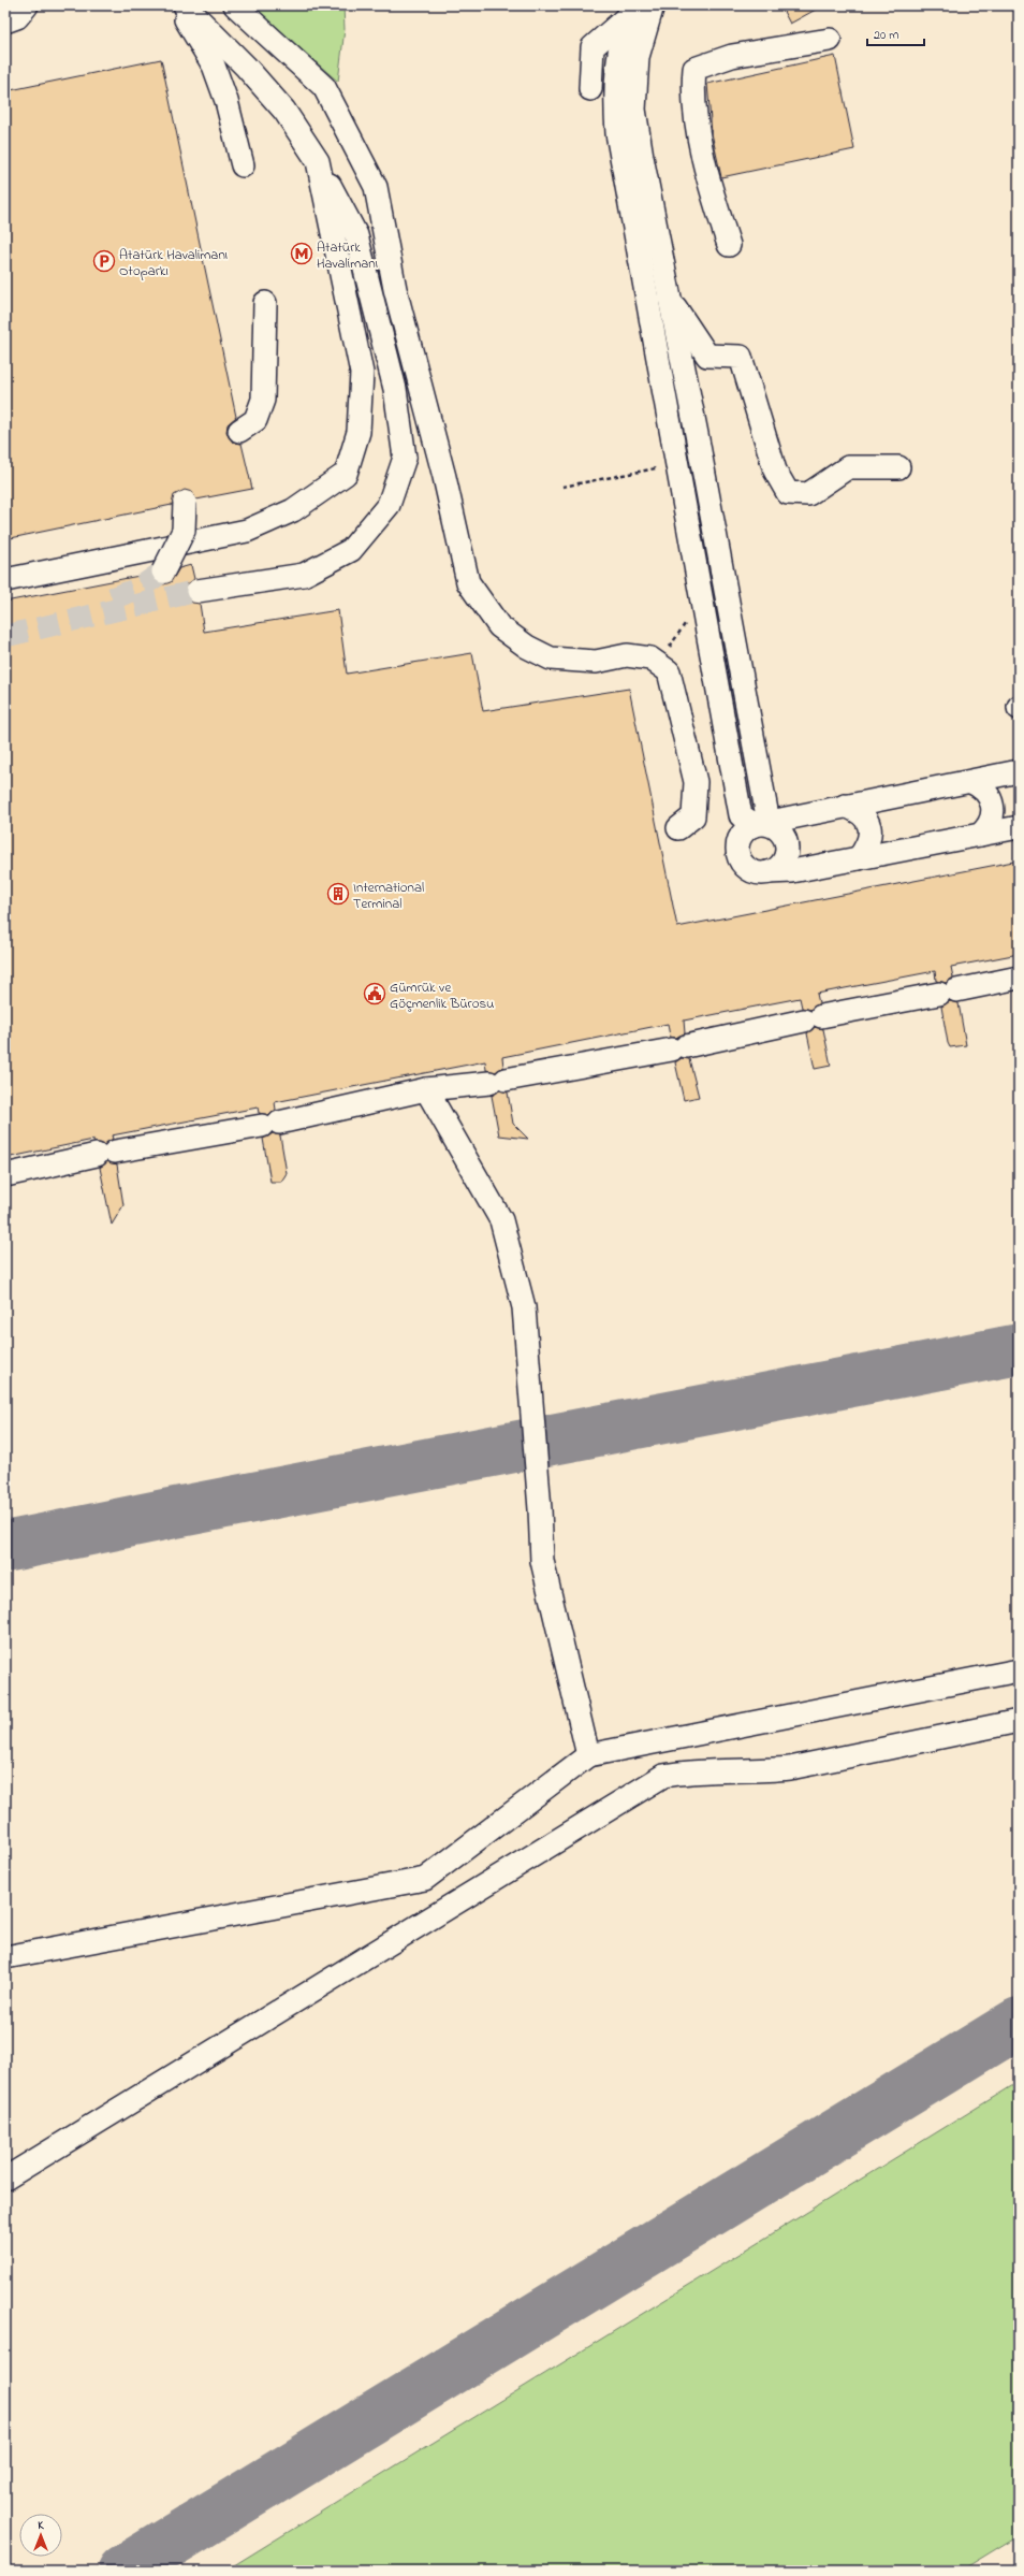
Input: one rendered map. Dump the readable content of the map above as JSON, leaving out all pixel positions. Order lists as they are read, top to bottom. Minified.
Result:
{"places":{"metro station":["Atatürk Havalimanı"],"parking":["Atatürk Havalimanı Otoparkı"],"building":["International Terminal"],"public building":["Gümrük ve Göçmenlik Bürosu"]},"scale_bar":"20 m","north":"top"}
